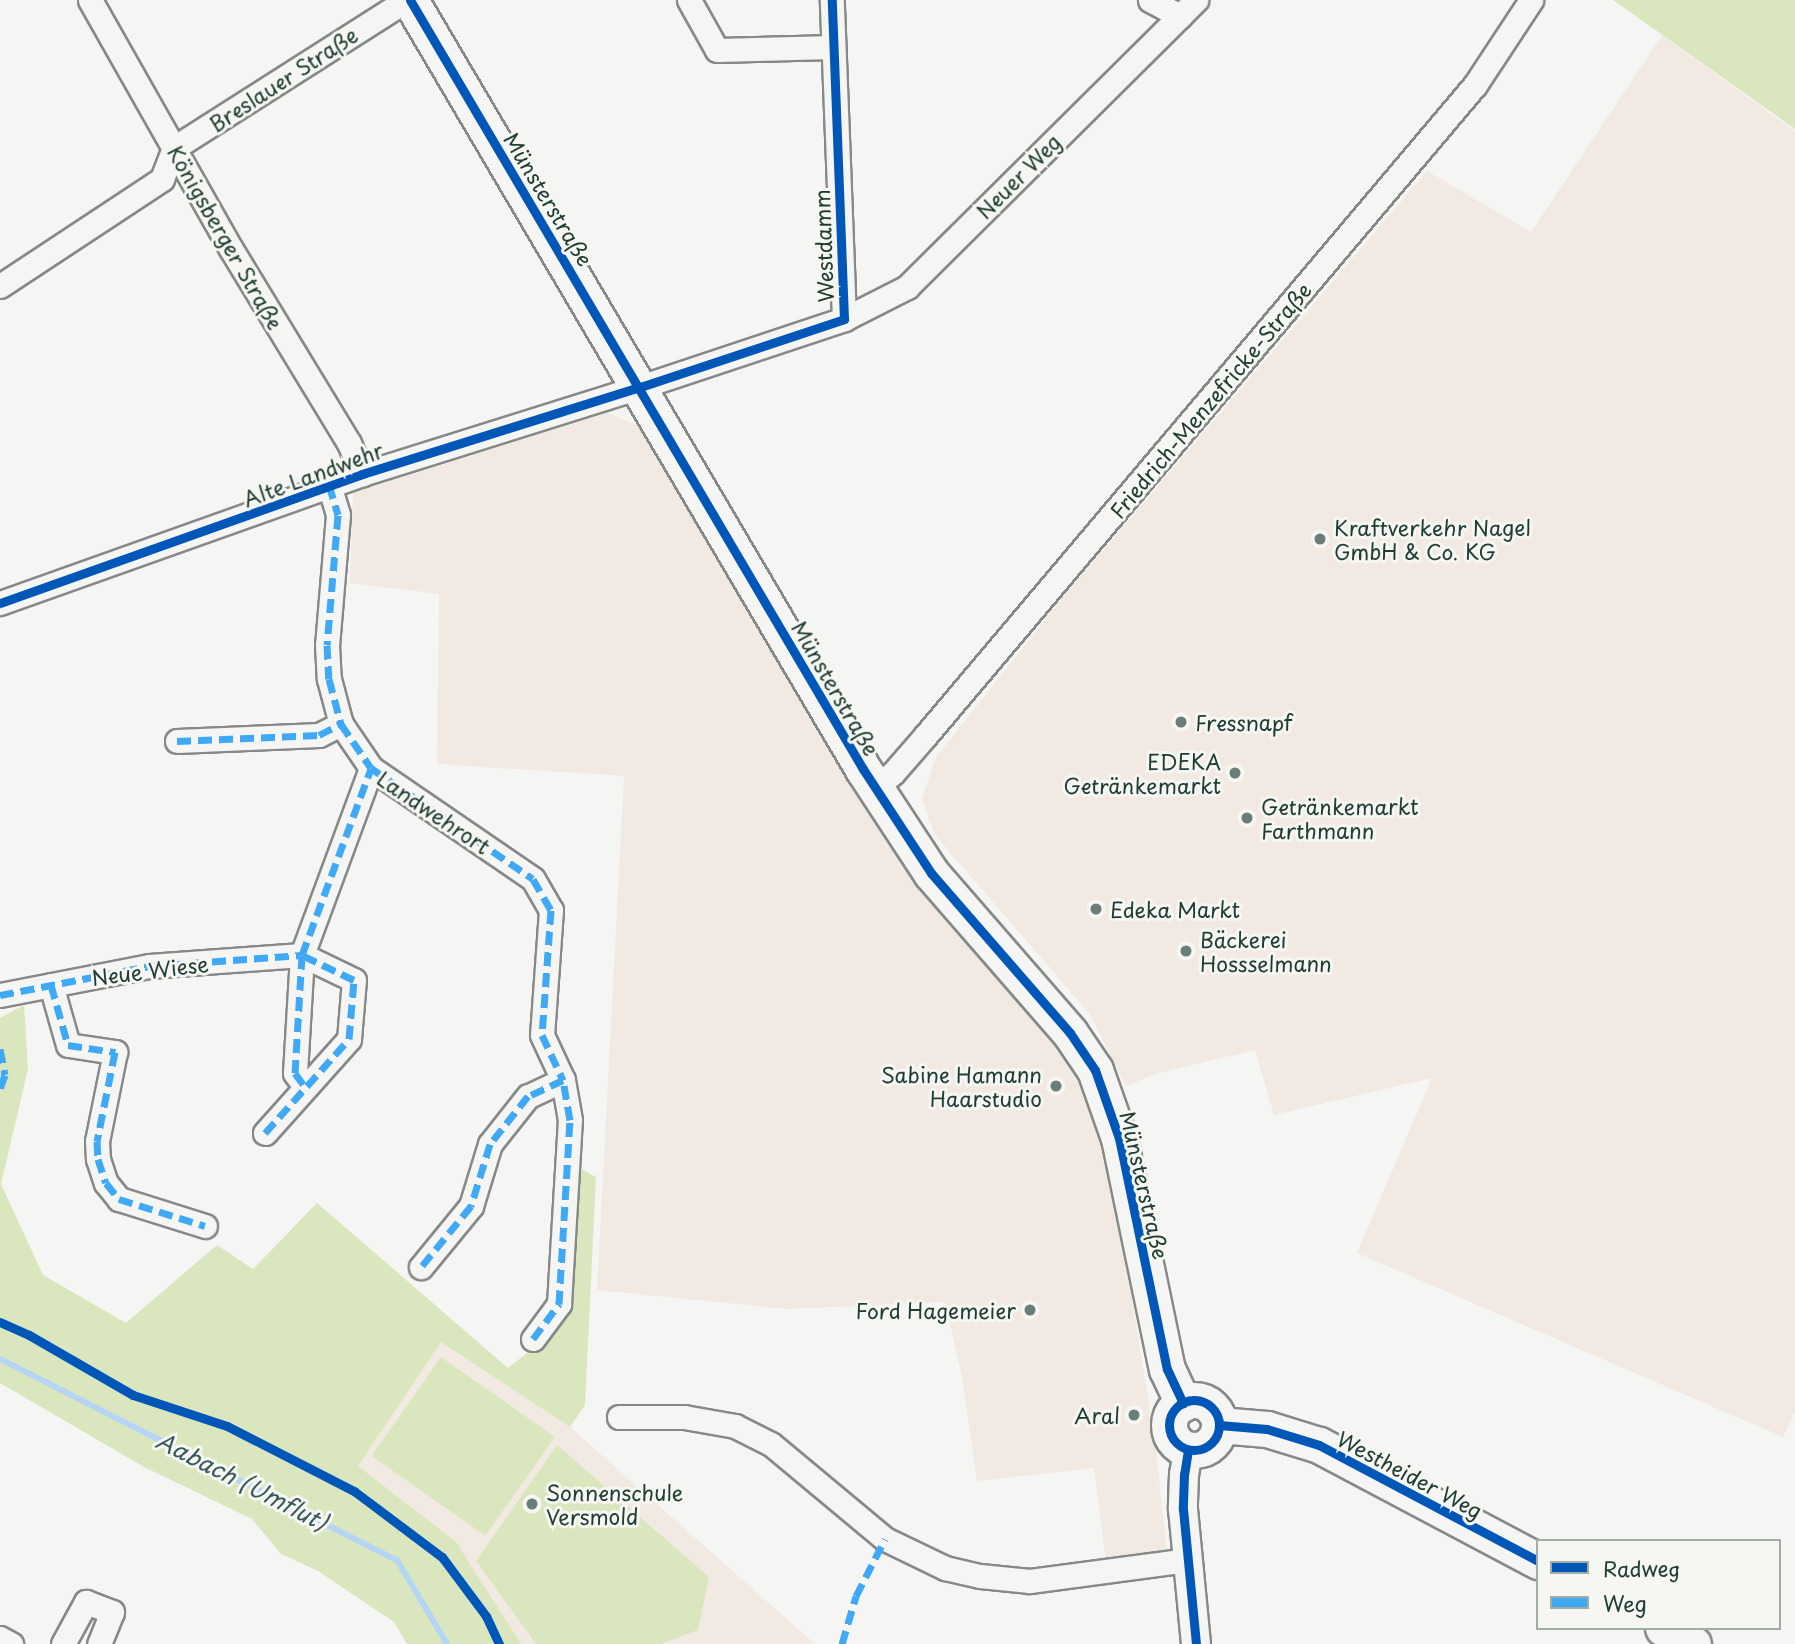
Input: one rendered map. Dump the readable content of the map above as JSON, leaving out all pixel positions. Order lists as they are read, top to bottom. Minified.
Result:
{"streets":{"main road":["Münsterstraße","Westheider Weg"],"street":["Breslauer Straße","Neuer Weg","Königsberger Straße","Westdamm","Friedrich-Menzefricke-Straße","Alte Landwehr","Landwehrort","Neue Wiese"]},"crossings":[["Breslauer Straße","Münsterstraße"],["Breslauer Straße","Königsberger Straße"],["Neuer Weg","Westdamm"],["Münsterstraße","Westdamm"],["Münsterstraße","Friedrich-Menzefricke-Straße"],["Münsterstraße","Alte Landwehr"],["Münsterstraße","Westheider Weg"],["Königsberger Straße","Alte Landwehr"],["Westdamm","Alte Landwehr"],["Alte Landwehr","Landwehrort"]],"water":["Aabach (Umflut)"],"places":["Kraftverkehr Nagel GmbH & Co. KG","Fressnapf","EDEKA Getränkemarkt","Getränkemarkt Farthmann","Edeka Markt","Bäckerei Hossselmann","Sabine Hamann Haarstudio","Ford Hagemeier","Aral","Sonnenschule Versmold"],"legend":["Radweg","Weg"]}
